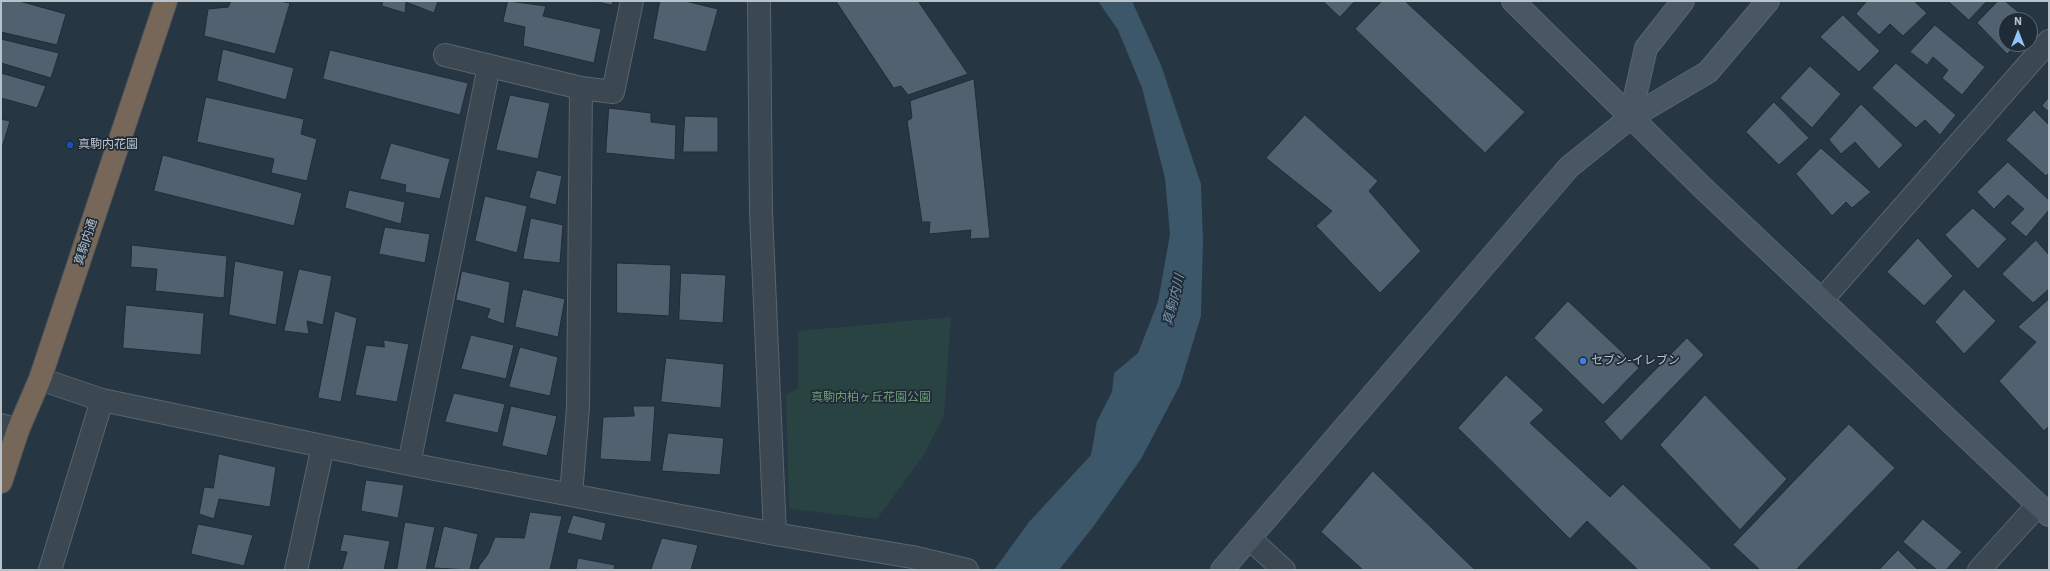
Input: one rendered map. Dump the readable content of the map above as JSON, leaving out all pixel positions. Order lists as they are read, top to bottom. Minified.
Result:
{"streets":{"highway":["真駒内通"]},"water":["真駒内川"],"parks":["真駒内柏ヶ丘花園公園"],"places":["真駒内花園","セブン-イレブン"],"north":"top"}
